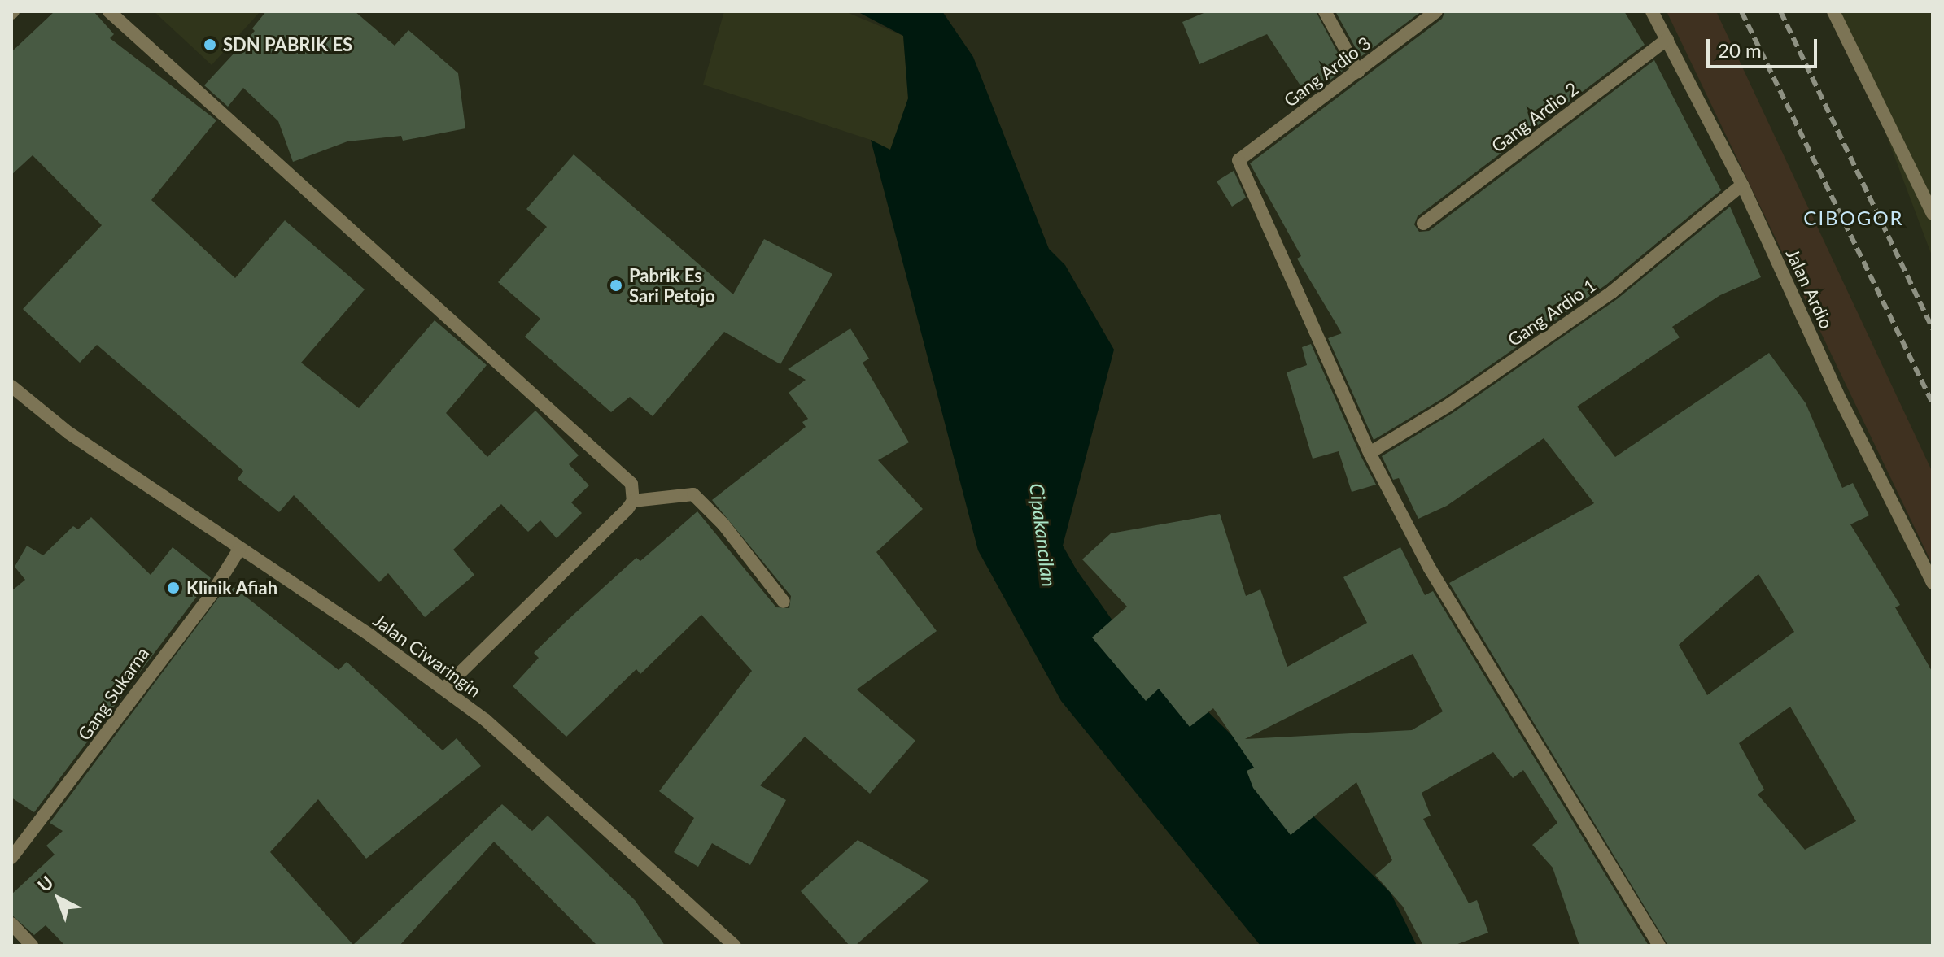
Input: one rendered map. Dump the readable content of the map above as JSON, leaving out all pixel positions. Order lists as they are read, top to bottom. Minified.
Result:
{"streets":{"street":["Gang Ardio 3","Gang Ardio 2","Jalan Ardio","Gang Ardio 1","Jalan Ciwaringin","Gang Sukarna"]},"crossings":[["Gang Ardio 3","Gang Ardio 1"],["Gang Ardio 2","Jalan Ardio"],["Jalan Ardio","Gang Ardio 1"],["Jalan Ciwaringin","Gang Sukarna"]],"districts":["CIBOGOR"],"water":["Cipakancilan"],"places":["SDN PABRIK ES","Pabrik Es Sari Petojo","Klinik Afiah"],"scale_bar":"20 m","north":"top left"}
